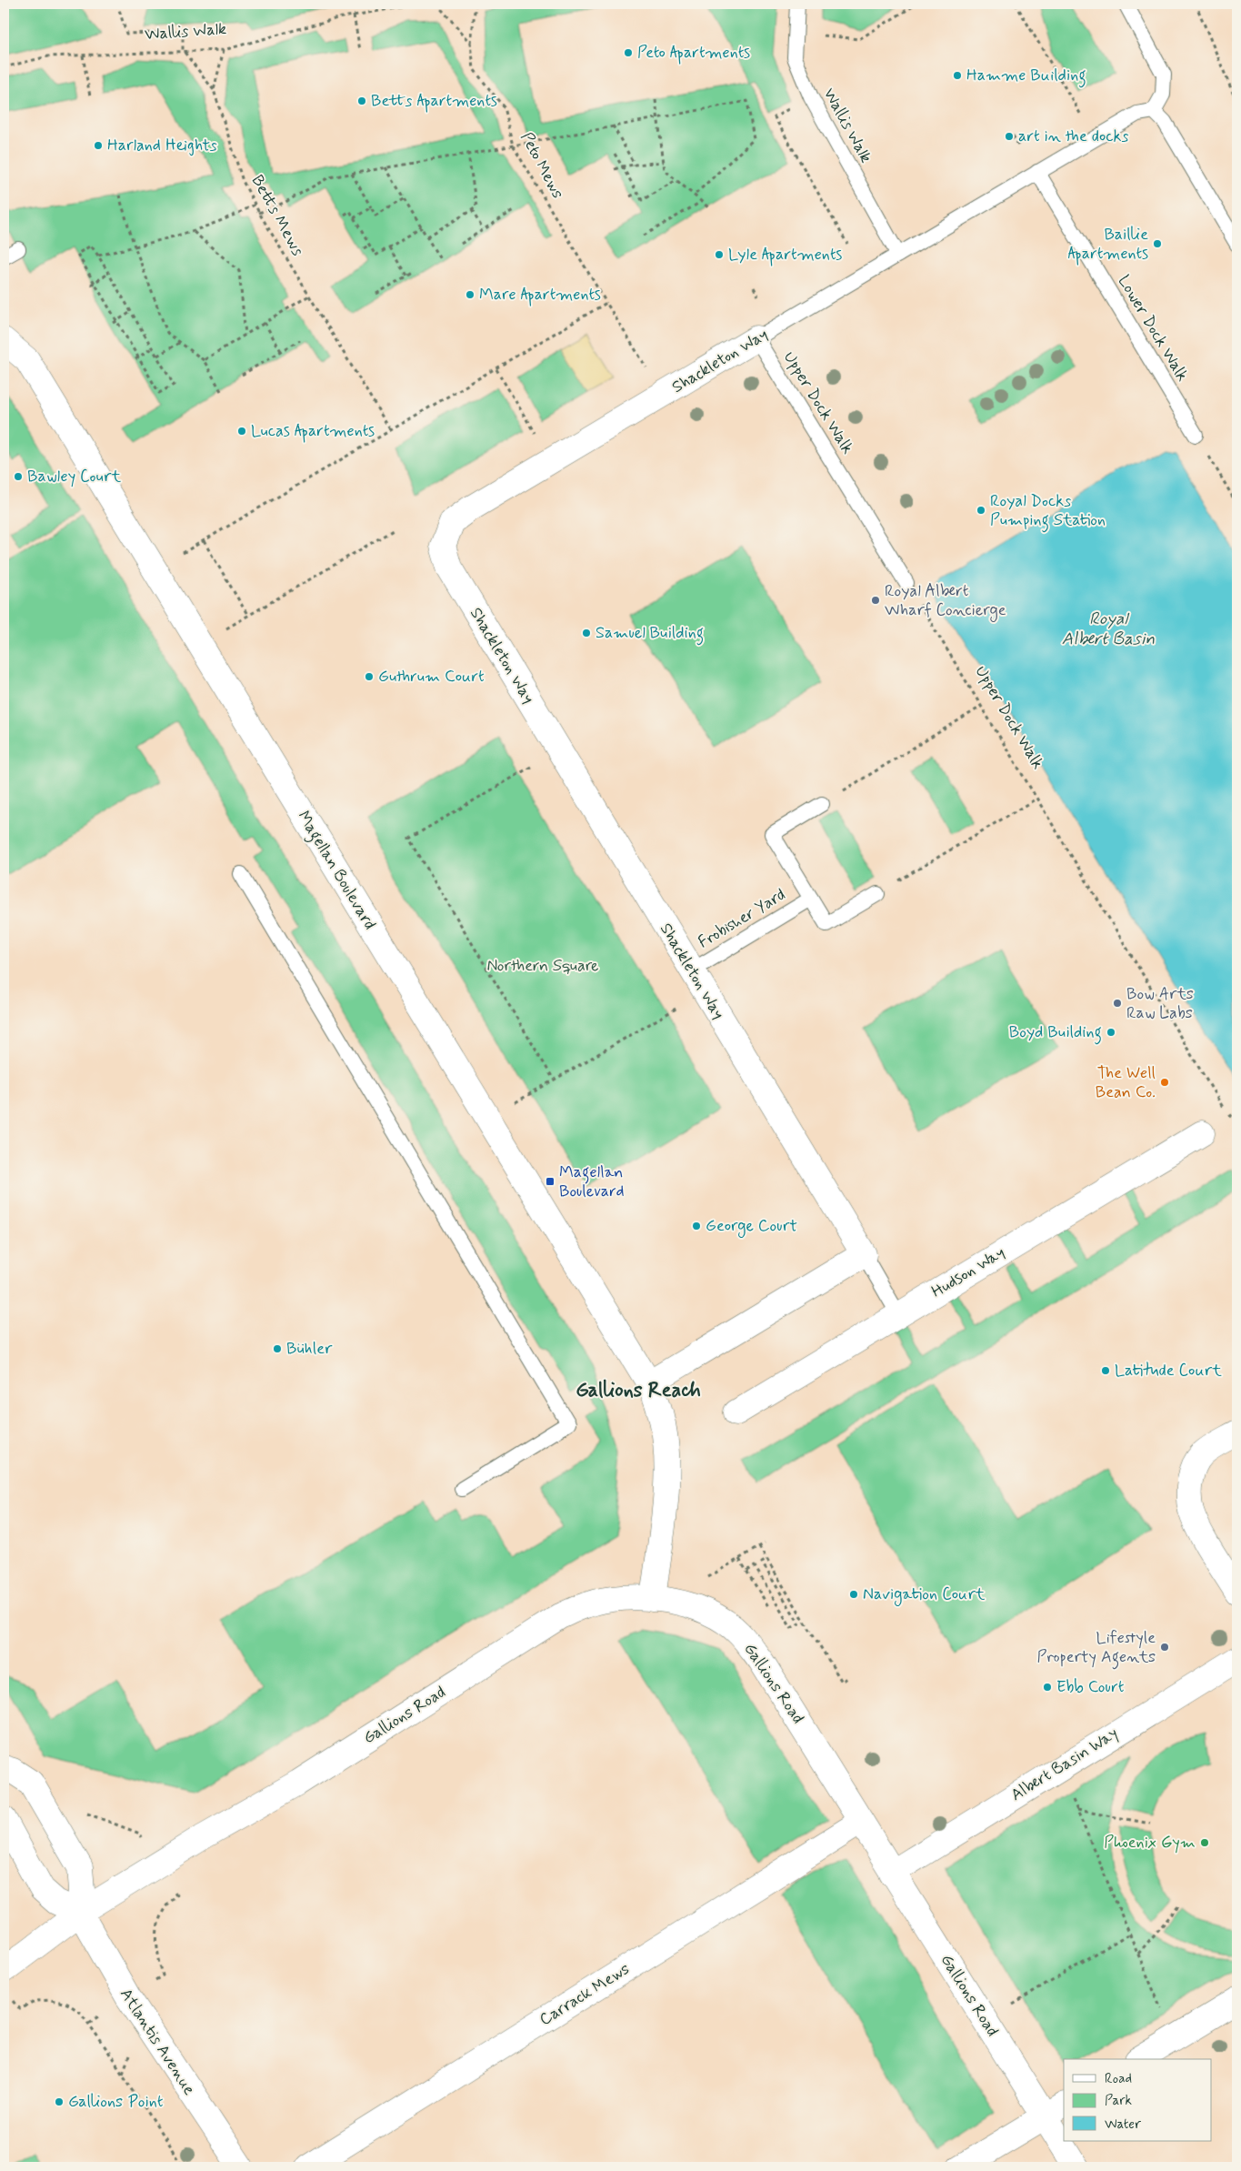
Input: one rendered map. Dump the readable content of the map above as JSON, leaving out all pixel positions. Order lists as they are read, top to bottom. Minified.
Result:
{"streets":{"street":["Shackleton Way","Magellan Boulevard","Hudson Way","Gallions Road","Albert Basin Way","Carrack Mews","Atlantis Avenue"],"lane":["Wallis Walk","Lower Dock Walk","Upper Dock Walk","Frobisher Yard"],"path":["Peto Mews","Betts Mews"]},"crossings":[["Wallis Walk","Betts Mews"],["Wallis Walk","Shackleton Way"],["Peto Mews","Shackleton Way"],["Lower Dock Walk","Shackleton Way"],["Shackleton Way","Upper Dock Walk"],["Shackleton Way","Frobisher Yard"],["Magellan Boulevard","Gallions Road"],["Gallions Road","Albert Basin Way"],["Gallions Road","Carrack Mews"],["Gallions Road","Atlantis Avenue"]],"districts":["Gallions Reach"],"water":["Royal Albert Basin"],"parks":["Northern Square"],"places":{"other":["Peto Apartments","Hamme Building","Betts Apartments","art in the docks","Harland Heights","Baillie Apartments","Lyle Apartments","Mare Apartments","Lucas Apartments","Bawley Court","Royal Docks Pumping Station","Royal Albert Wharf Concierge","Samuel Building","Guthrum Court","Bow Arts Raw Labs","Boyd Building","The Well Bean Co.","George Court","Bühler","Latitude Court","Navigation Court","Lifestyle Property Agents","Ebb Court","Phoenix Gym","Gallions Point"],"transit":["Magellan Boulevard"]},"legend":["Road","Park","Water"]}
